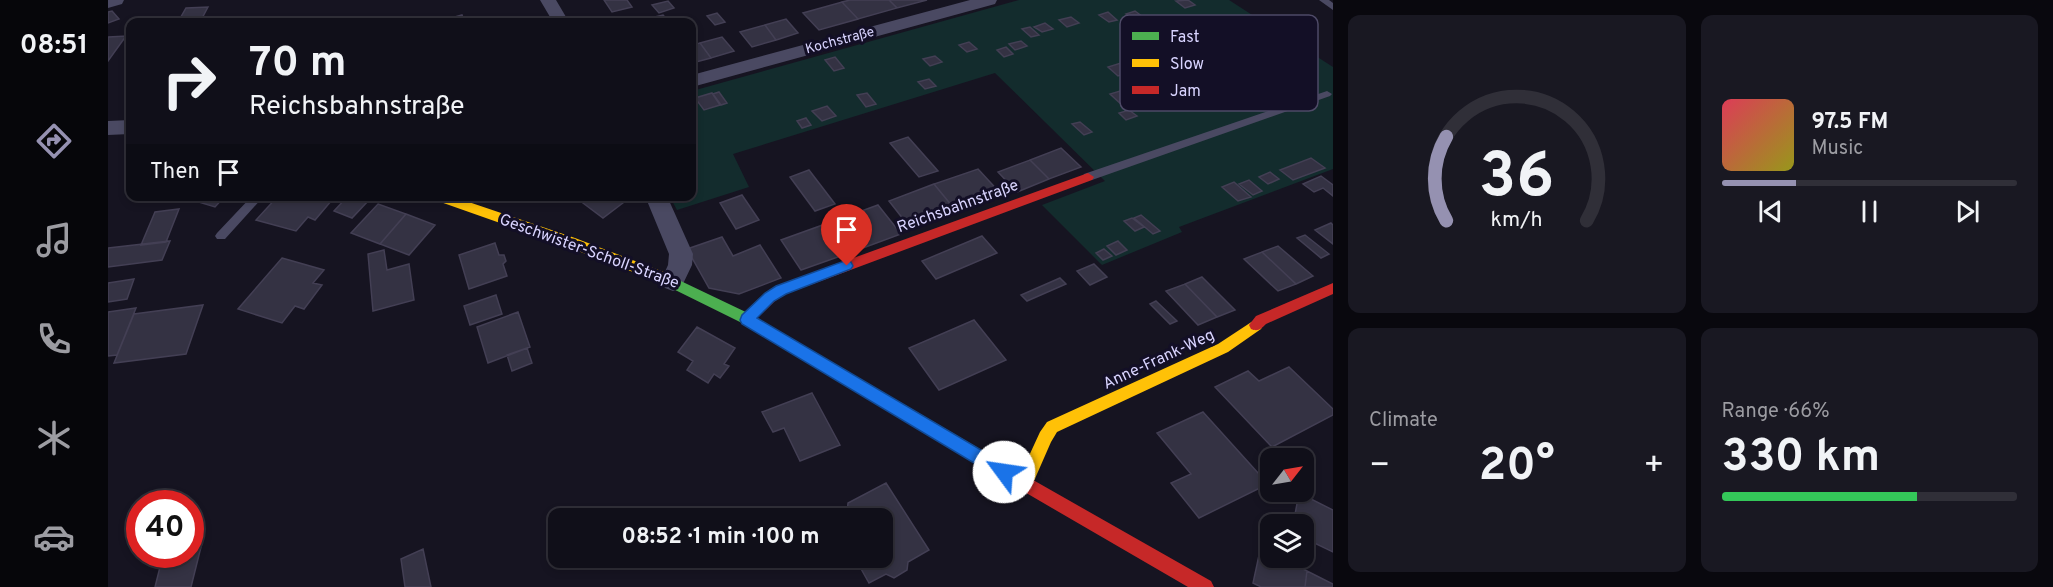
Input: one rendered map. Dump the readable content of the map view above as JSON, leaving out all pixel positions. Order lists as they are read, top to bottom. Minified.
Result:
{"streets":{"street":["Kochstraße","Reichsbahnstraße","Geschwister-Scholl-Straße","Anne-Frank-Weg"]},"crossings":[["Reichsbahnstraße","Geschwister-Scholl-Straße"],["Geschwister-Scholl-Straße","Anne-Frank-Weg"]],"legend":["Fast","Slow","Jam"],"north":"top right","page":{"tabs":"08:51","turn":["70 m","Reichsbahnstraße"],"song":["97.5 FM","Music"],"then":"Then","tile":["Climate",["Range · 66%","330 km"]],"heat":["−","20°","+"],"limit":"40","trip":"08:52 · 1 min · 100 m","gauge":["36","km/h"]}}
